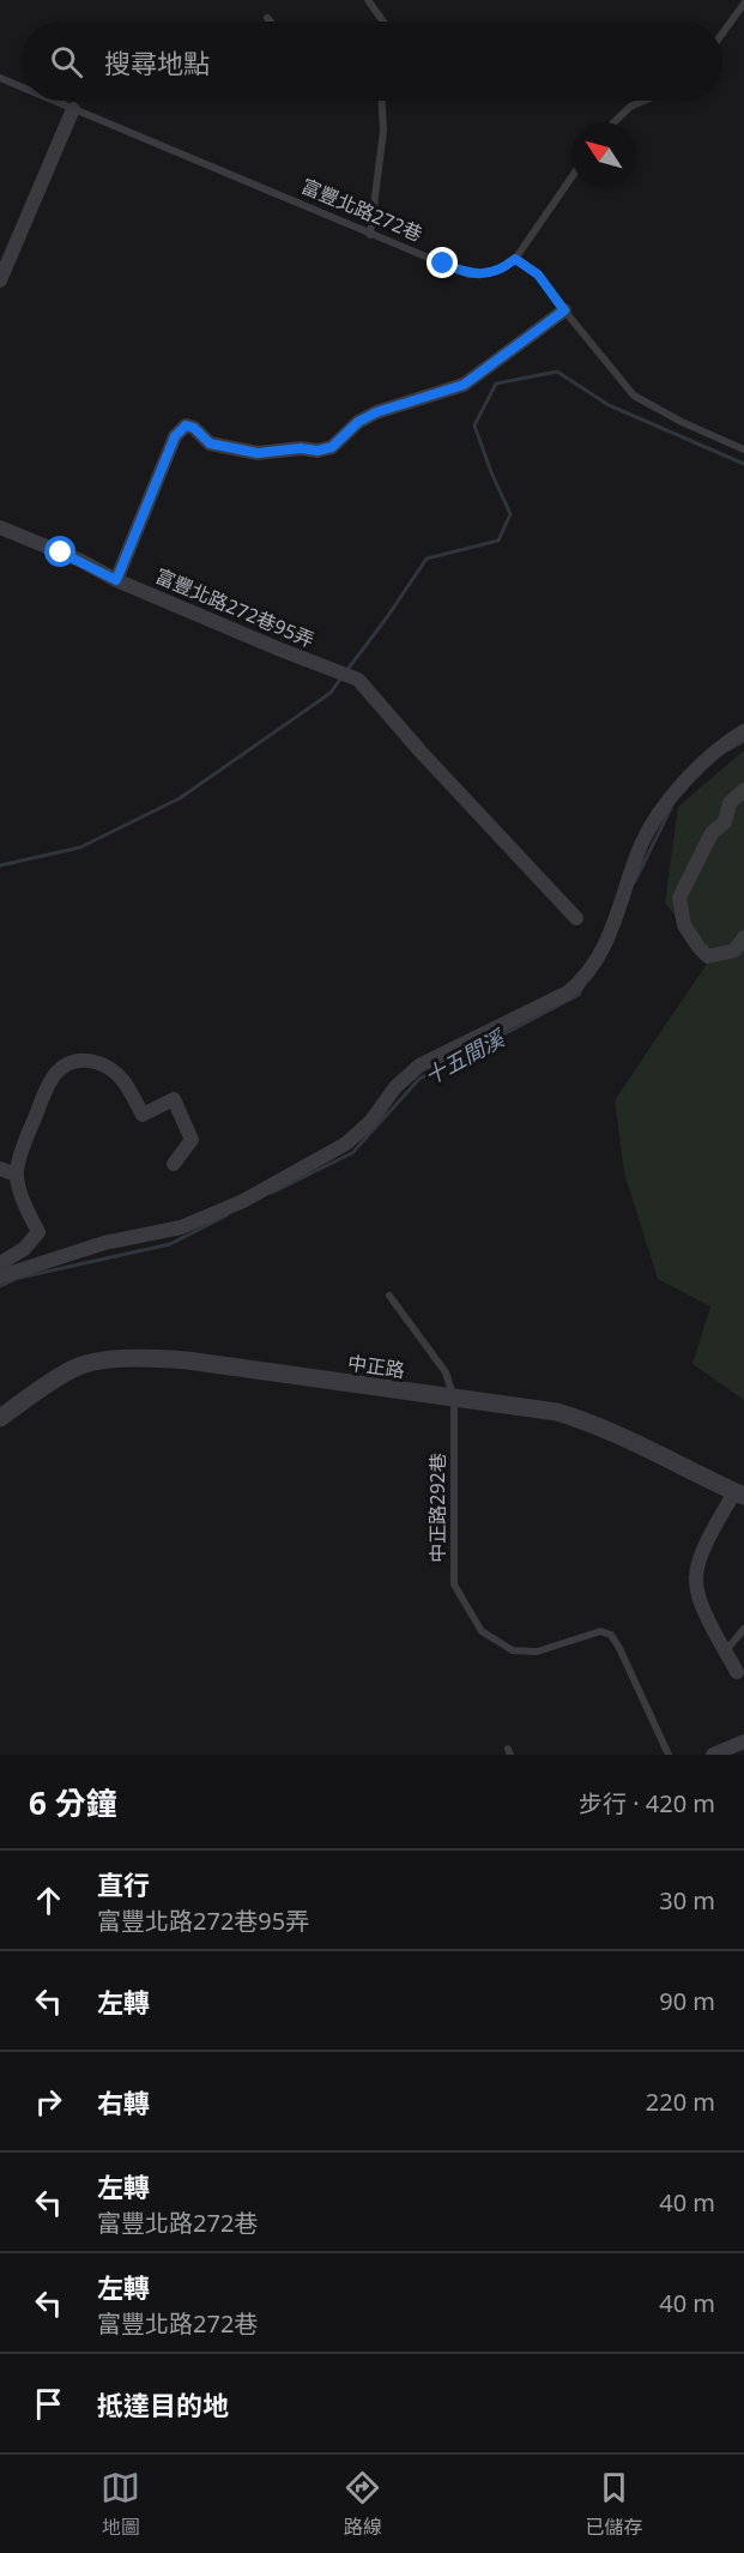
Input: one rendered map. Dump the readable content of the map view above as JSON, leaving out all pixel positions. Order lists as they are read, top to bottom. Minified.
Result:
{"streets":{"street":["富豐北路272巷95弄","中正路"],"lane":["富豐北路272巷","中正路292巷"]},"crossings":[["中正路","中正路292巷"]],"water":["十五間溪"],"north":"top left","page":{"search":"搜尋地點","heading":["6 分鐘","步行 · 420 m"],"list":[["直行","富豐北路272巷95弄","30 m"],["左轉","90 m"],["右轉","220 m"],["左轉","富豐北路272巷","40 m"],["左轉","富豐北路272巷","40 m"],"抵達目的地"],"nav":["地圖","路線","已儲存"]}}
